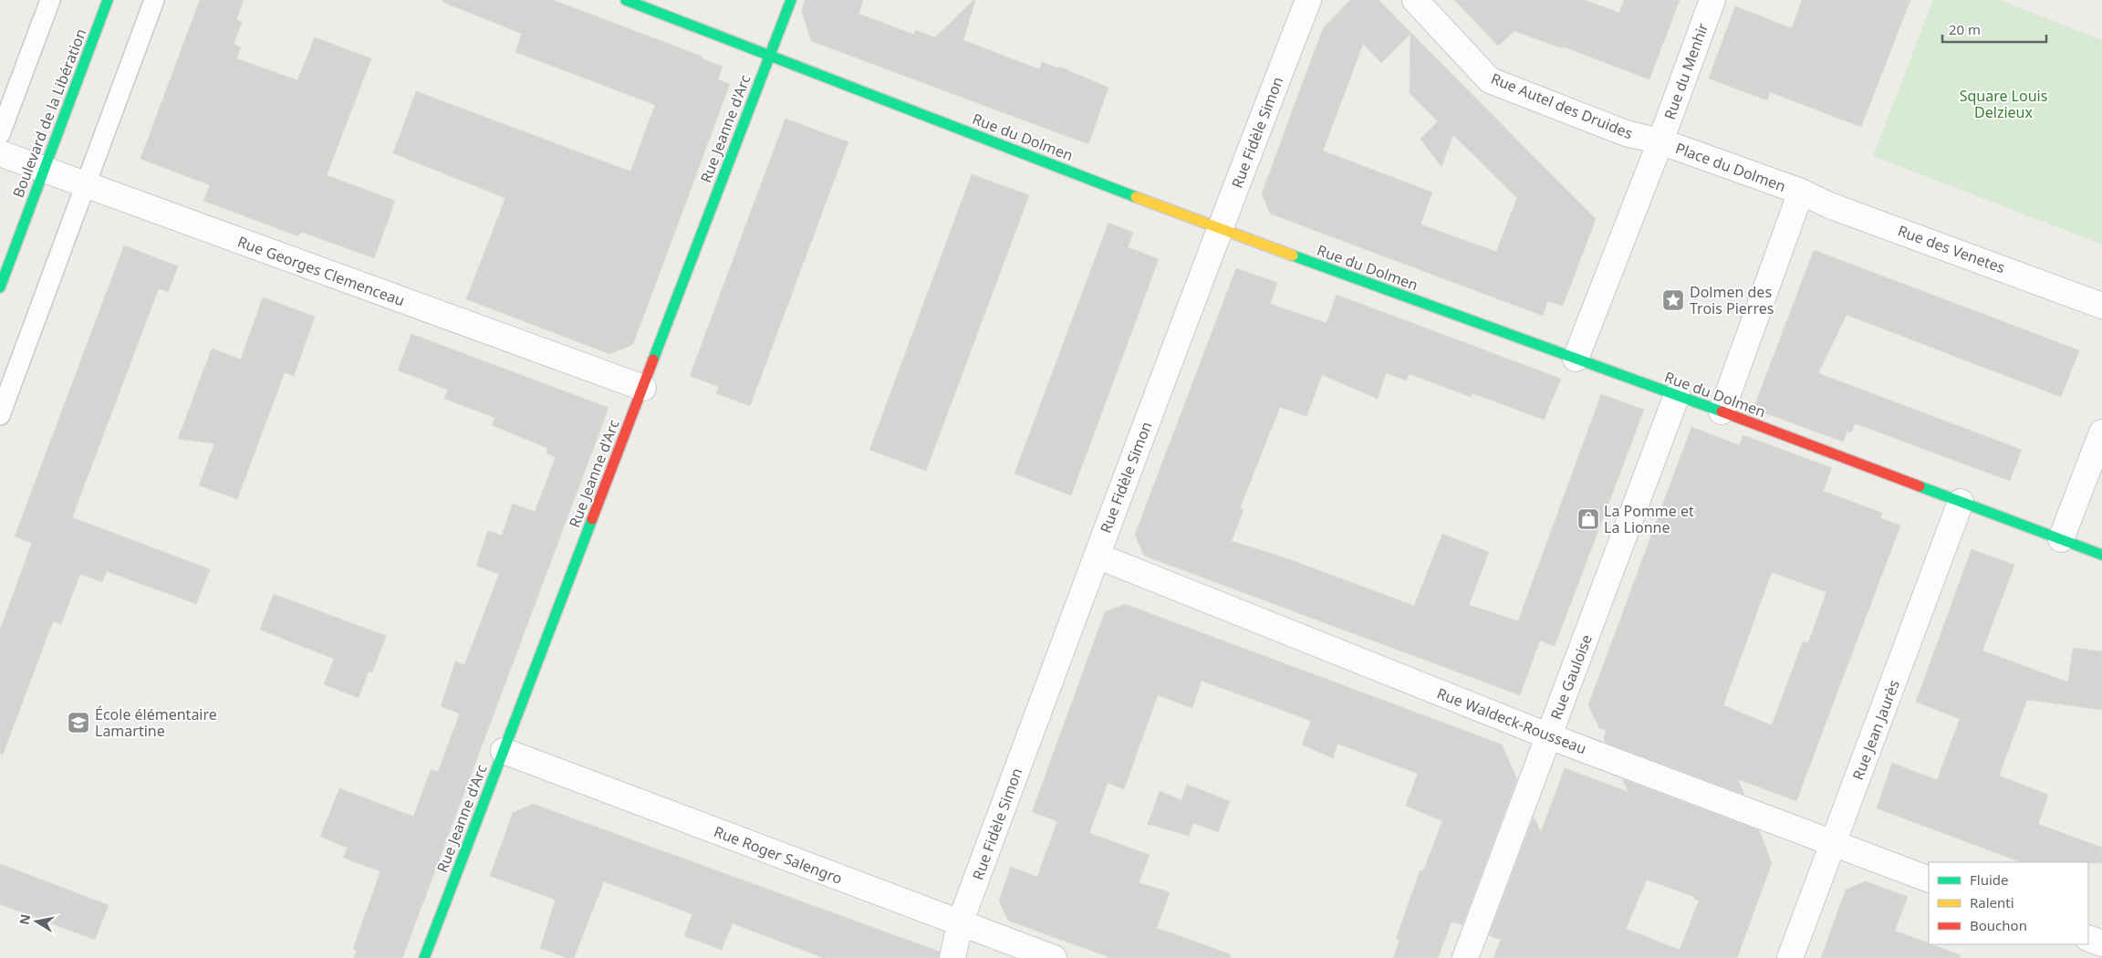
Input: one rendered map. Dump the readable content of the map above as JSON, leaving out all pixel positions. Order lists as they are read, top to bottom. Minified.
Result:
{"streets":{"street":["Rue du Menhir","Rue Autel des Druides","Boulevard de la Libération","Rue Jeanne d'Arc","Rue Fidèle Simon","Rue du Dolmen","Place du Dolmen","Rue des Venetes","Rue Georges Clemenceau","Rue Gauloise","Rue Waldeck-Rousseau","Rue Jean Jaurès","Rue Roger Salengro"]},"crossings":[["Rue du Menhir","Rue Autel des Druides"],["Rue du Menhir","Place du Dolmen"],["Rue Autel des Druides","Place du Dolmen"],["Boulevard de la Libération","Rue Georges Clemenceau"],["Rue Jeanne d'Arc","Rue du Dolmen"],["Rue Jeanne d'Arc","Rue Georges Clemenceau"],["Rue Jeanne d'Arc","Rue Roger Salengro"],["Rue Fidèle Simon","Rue du Dolmen"],["Rue Fidèle Simon","Rue Waldeck-Rousseau"],["Rue Fidèle Simon","Rue Roger Salengro"],["Rue du Dolmen","Place du Dolmen"],["Rue du Dolmen","Rue Gauloise"],["Rue du Dolmen","Rue Jean Jaurès"],["Place du Dolmen","Rue des Venetes"],["Rue Gauloise","Rue Waldeck-Rousseau"],["Rue Waldeck-Rousseau","Rue Jean Jaurès"]],"parks":["Square Louis Delzieux"],"places":{"place":["Dolmen des Trois Pierres"],"shop":["La Pomme et La Lionne"],"school or university":["École élémentaire Lamartine"]},"legend":["Fluide","Ralenti","Bouchon"],"scale_bar":"20 m","north":"left"}
